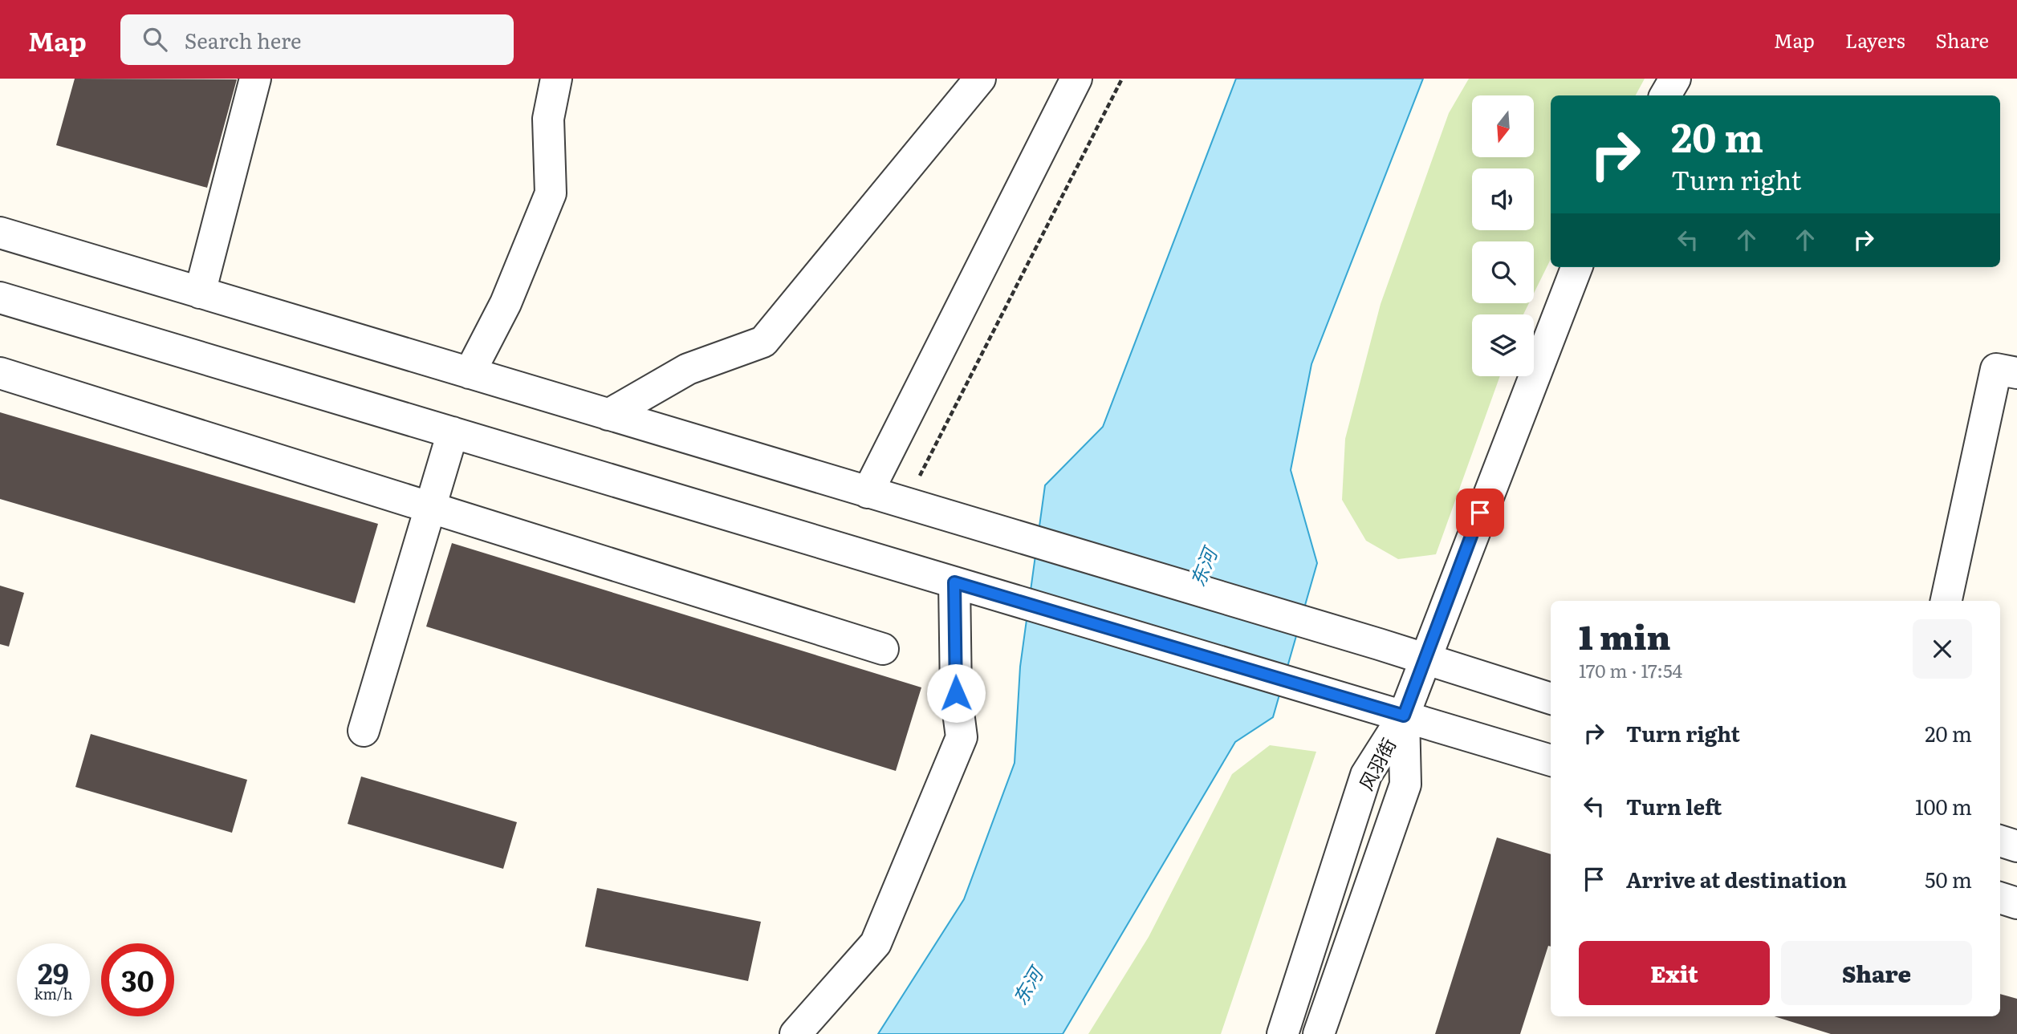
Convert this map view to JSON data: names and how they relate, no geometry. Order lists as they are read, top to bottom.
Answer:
{
  "streets": {
    "street": ["风羽街"]
  },
  "water": ["东河"],
  "north": "bottom",
  "page": {
    "header": "Map",
    "search": "Search here",
    "nav": ["Map", "Layers", "Share"],
    "turn": ["20 m", "Turn right"],
    "heading": ["1 min", "170 m · 17:54"],
    "list": [
      {
        "name": "Turn right",
        "value": "20 m"
      },
      {
        "name": "Turn left",
        "value": "100 m"
      },
      {
        "name": "Arrive at destination",
        "value": "50 m"
      }
    ],
    "buttons": ["Exit", "Share"],
    "speed": "29 km/h",
    "limit": "30"
  }
}
